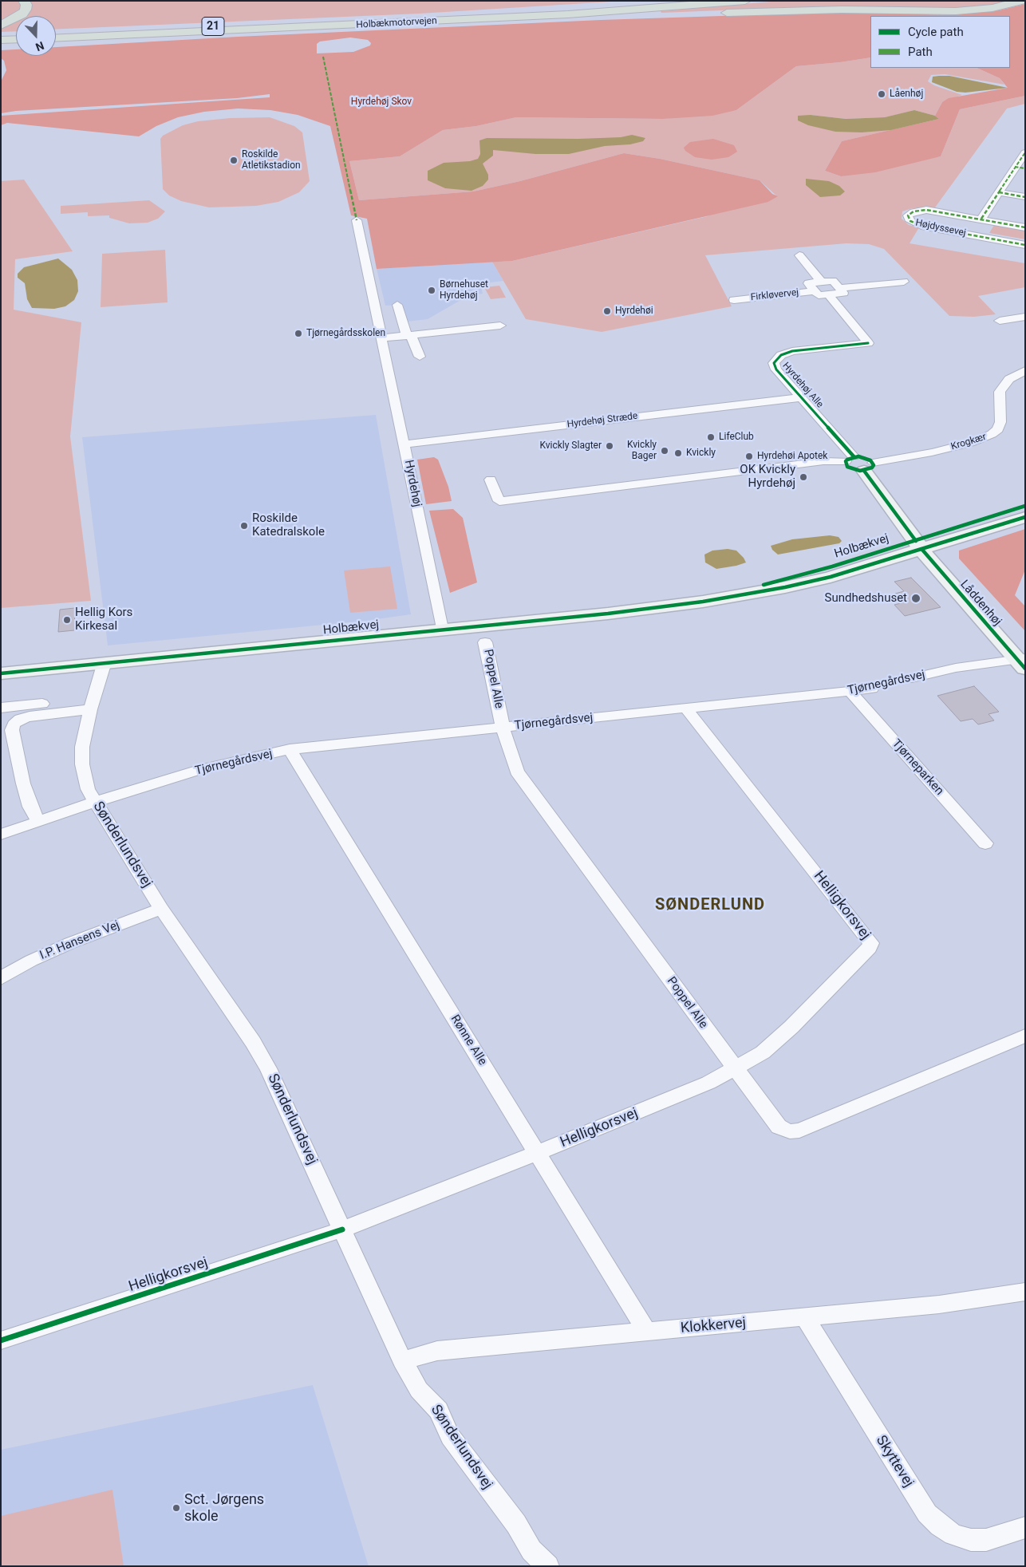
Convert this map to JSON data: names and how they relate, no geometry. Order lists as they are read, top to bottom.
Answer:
{
  "streets": {
    "highway": ["Holbækmotorvejen", "21"],
    "street": [
      "Højdyssevej",
      "Firkløvervej",
      "Hyrdehøj Alle",
      "Hyrdehøj Stræde",
      "Krogkær",
      "Hyrdehøj",
      "Holbækvej",
      "Låddenhøj",
      "Poppel Alle",
      "Tjørnegårdsvej",
      "Tjørneparken",
      "Sønderlundsvej",
      "Helligkorsvej",
      "I.P. Hansens Vej",
      "Rønne Alle",
      "Klokkervej",
      "Skyttevej"
    ]
  },
  "crossings": [
    ["Firkløvervej", "Hyrdehøj Alle"],
    ["Hyrdehøj Alle", "Hyrdehøj Stræde"],
    ["Hyrdehøj Stræde", "Hyrdehøj"],
    ["Hyrdehøj", "Holbækvej"],
    ["Holbækvej", "Låddenhøj"],
    ["Holbækvej", "Sønderlundsvej"],
    ["Låddenhøj", "Tjørnegårdsvej"],
    ["Poppel Alle", "Tjørnegårdsvej"],
    ["Poppel Alle", "Helligkorsvej"],
    ["Tjørnegårdsvej", "Tjørneparken"],
    ["Tjørnegårdsvej", "Sønderlundsvej"],
    ["Tjørnegårdsvej", "Helligkorsvej"],
    ["Tjørnegårdsvej", "Rønne Alle"],
    ["Sønderlundsvej", "Helligkorsvej"],
    ["Sønderlundsvej", "I.P. Hansens Vej"],
    ["Sønderlundsvej", "Klokkervej"],
    ["Helligkorsvej", "Rønne Alle"],
    ["Rønne Alle", "Klokkervej"],
    ["Klokkervej", "Skyttevej"]
  ],
  "districts": ["SØNDERLUND"],
  "parks": ["Hyrdehøj Skov"],
  "places": [
    "Låenhøj",
    "Roskilde Atletikstadion",
    "Børnehuset Hyrdehøj",
    "Hyrdehøi",
    "Tjørnegårdsskolen",
    "LifeClub",
    "Kvickly Slagter",
    "Kvickly Bager",
    "Kvickly",
    "Hyrdehøi Apotek",
    "OK Kvickly Hyrdehøj",
    "Roskilde Katedralskole",
    "Sundhedshuset",
    "Hellig Kors Kirkesal",
    "Sct. Jørgens skole"
  ],
  "legend": ["Cycle path", "Path"],
  "north": "bottom"
}
